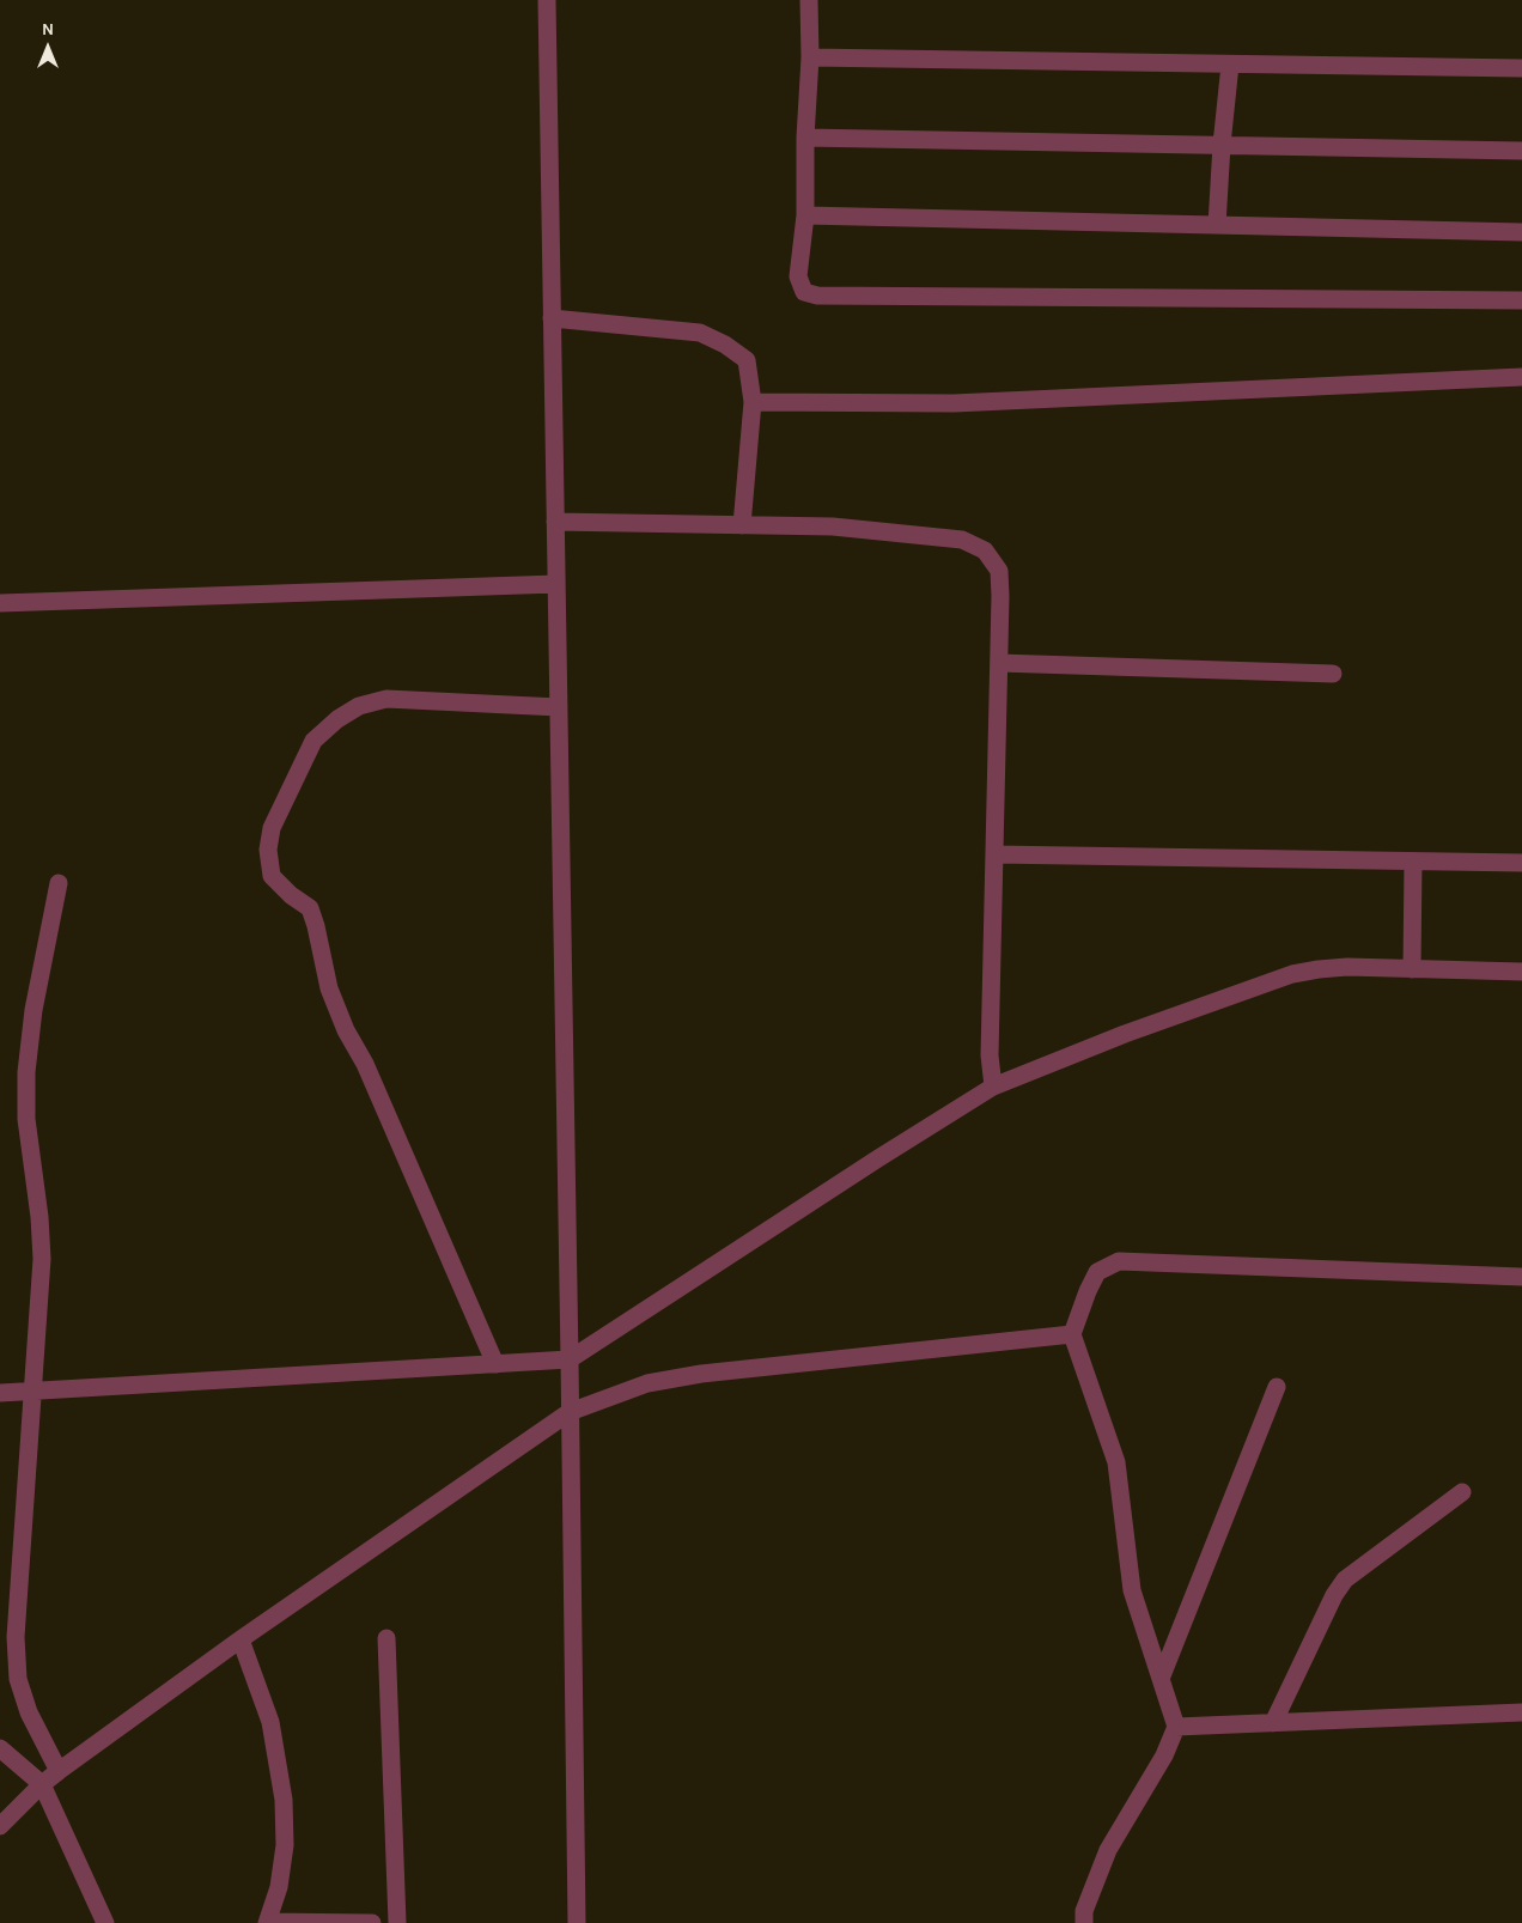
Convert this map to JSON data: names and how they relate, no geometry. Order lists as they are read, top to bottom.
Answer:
{
  "north": "top"
}
